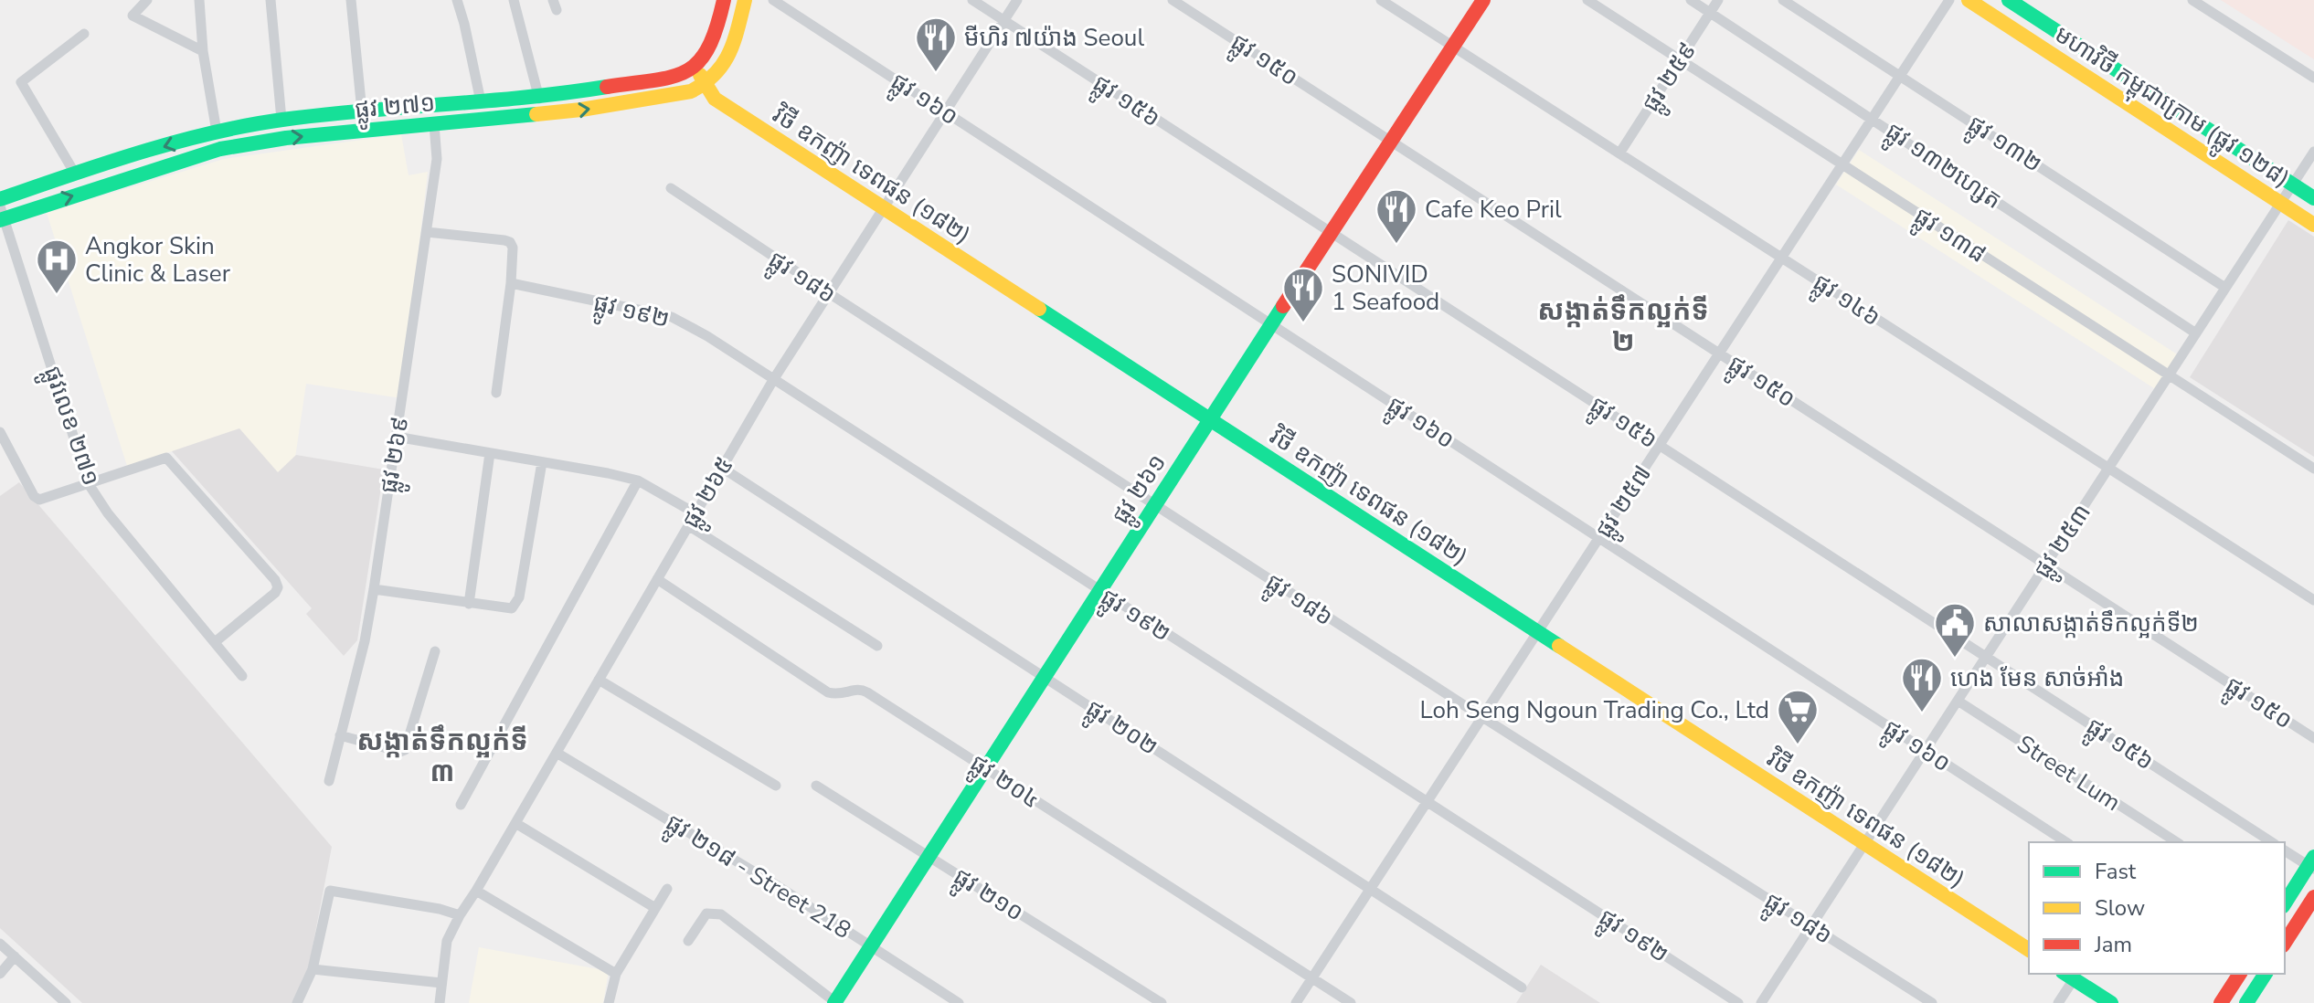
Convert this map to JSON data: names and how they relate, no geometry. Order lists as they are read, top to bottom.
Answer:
{
  "streets": {
    "street": [
      "ផ្លូវ ១៥០",
      "ផ្លូវ ២៥៩",
      "ផ្លូវ ១៦០",
      "ផ្លូវ ១៥៦",
      "ផ្លូវ ២៧១",
      "មហាវិថី កម្ពុជាក្រោម (ផ្លូវ ១២៨)",
      "ផ្លូវ ១៣២",
      "ផ្លូវ ១៣២ហ្សេត",
      "វិថី ឧកញ៉ា ទេពផន (១៨២)",
      "ផ្លូវ ១៣៨",
      "ផ្លូវ ១៨៦",
      "ផ្លូវ ១៤៦",
      "ផ្លូវ ១៩២",
      "ផ្លូវលេខ ២៧១",
      "ផ្លូវ ២៦៩",
      "ផ្លូវ ២៦១",
      "ផ្លូវ ២៦៥",
      "ផ្លូវ ២៥៧",
      "ផ្លូវ ២៥៣",
      "ផ្លូវ ២០២",
      "Street Lum",
      "ផ្លូវ ២០៤",
      "ផ្លូវ ២១៨ - Street 218",
      "ផ្លូវ ២១០"
    ]
  },
  "crossings": [
    ["ផ្លូវ ១៥០", "ផ្លូវ ២៦១"],
    ["ផ្លូវ ១៥០", "ផ្លូវ ២៥៧"],
    ["ផ្លូវ ១៥០", "ផ្លូវ ២៥៣"],
    ["ផ្លូវ ២៥៩", "ផ្លូវ ១៣២ហ្សេត"],
    ["ផ្លូវ ២៥៩", "ផ្លូវ ១៣៨"],
    ["ផ្លូវ ២៥៩", "ផ្លូវ ១៤៦"],
    ["ផ្លូវ ១៦០", "ផ្លូវ ២៦១"],
    ["ផ្លូវ ១៦០", "ផ្លូវ ២៦៥"],
    ["ផ្លូវ ១៦០", "ផ្លូវ ២៥៧"],
    ["ផ្លូវ ១៦០", "ផ្លូវ ២៥៣"],
    ["ផ្លូវ ១៥៦", "ផ្លូវ ២៦១"],
    ["ផ្លូវ ១៥៦", "ផ្លូវ ២៦៥"],
    ["ផ្លូវ ១៥៦", "ផ្លូវ ២៥៧"],
    ["ផ្លូវ ១៥៦", "ផ្លូវ ២៥៣"],
    ["ផ្លូវ ២៧១", "វិថី ឧកញ៉ា ទេពផន (១៨២)"],
    ["ផ្លូវ ២៧១", "ផ្លូវលេខ ២៧១"],
    ["ផ្លូវ ២៧១", "ផ្លូវ ២៦៩"],
    ["មហាវិថី កម្ពុជាក្រោម (ផ្លូវ ១២៨)", "ផ្លូវ ២៥៣"],
    ["ផ្លូវ ១៣២", "ផ្លូវ ២៥៧"],
    ["ផ្លូវ ១៣២", "ផ្លូវ ២៥៣"],
    ["ផ្លូវ ១៣២ហ្សេត", "ផ្លូវ ២៥៧"],
    ["ផ្លូវ ១៣២ហ្សេត", "ផ្លូវ ២៥៣"],
    ["វិថី ឧកញ៉ា ទេពផន (១៨២)", "ផ្លូវ ២៦១"],
    ["វិថី ឧកញ៉ា ទេពផន (១៨២)", "ផ្លូវ ២៦៥"],
    ["វិថី ឧកញ៉ា ទេពផន (១៨២)", "ផ្លូវ ២៥៧"],
    ["វិថី ឧកញ៉ា ទេពផន (១៨២)", "ផ្លូវ ២៥៣"],
    ["ផ្លូវ ១៣៨", "ផ្លូវ ២៥៧"],
    ["ផ្លូវ ១៣៨", "ផ្លូវ ២៥៣"],
    ["ផ្លូវ ១៨៦", "ផ្លូវ ២៦១"],
    ["ផ្លូវ ១៨៦", "ផ្លូវ ២៦៥"],
    ["ផ្លូវ ១៨៦", "ផ្លូវ ២៥៧"],
    ["ផ្លូវ ១៨៦", "ផ្លូវ ២៥៣"],
    ["ផ្លូវ ១៤៦", "ផ្លូវ ២៦១"],
    ["ផ្លូវ ១៤៦", "ផ្លូវ ២៥៧"],
    ["ផ្លូវ ១៤៦", "ផ្លូវ ២៥៣"],
    ["ផ្លូវ ១៩២", "ផ្លូវ ២៦១"],
    ["ផ្លូវ ១៩២", "ផ្លូវ ២៦៥"],
    ["ផ្លូវ ១៩២", "ផ្លូវ ២៥៧"],
    ["ផ្លូវ ២៦១", "ផ្លូវ ២០២"],
    ["ផ្លូវ ២៦១", "ផ្លូវ ២០៤"],
    ["ផ្លូវ ២៦១", "ផ្លូវ ២១៨ - Street 218"],
    ["ផ្លូវ ២៦១", "ផ្លូវ ២១០"],
    ["ផ្លូវ ២៦៥", "ផ្លូវ ២០២"],
    ["ផ្លូវ ២៦៥", "ផ្លូវ ២០៤"],
    ["ផ្លូវ ២៦៥", "ផ្លូវ ២១៨ - Street 218"],
    ["ផ្លូវ ២៥៧", "ផ្លូវ ២០២"],
    ["ផ្លូវ ២៥៧", "ផ្លូវ ២០៤"],
    ["ផ្លូវ ២៥៣", "Street Lum"]
  ],
  "districts": ["សង្កាត់ទឹកល្អក់ទី ២", "សង្កាត់ទឹកល្អក់ទី ៣"],
  "places": {
    "restaurant": [
      "មីហិរ ៧យ៉ាង Seoul",
      "Cafe Keo Pril",
      "SONIVID 1 Seafood",
      "ហេង មែន សាច់អាំង"
    ],
    "hospital": ["Angkor Skin Clinic & Laser"],
    "public building": ["សាលាសង្កាត់ទឹកល្អក់ទី២"],
    "supermarket": ["Loh Seng Ngoun Trading Co., Ltd"]
  },
  "legend": ["Fast", "Slow", "Jam"]
}
